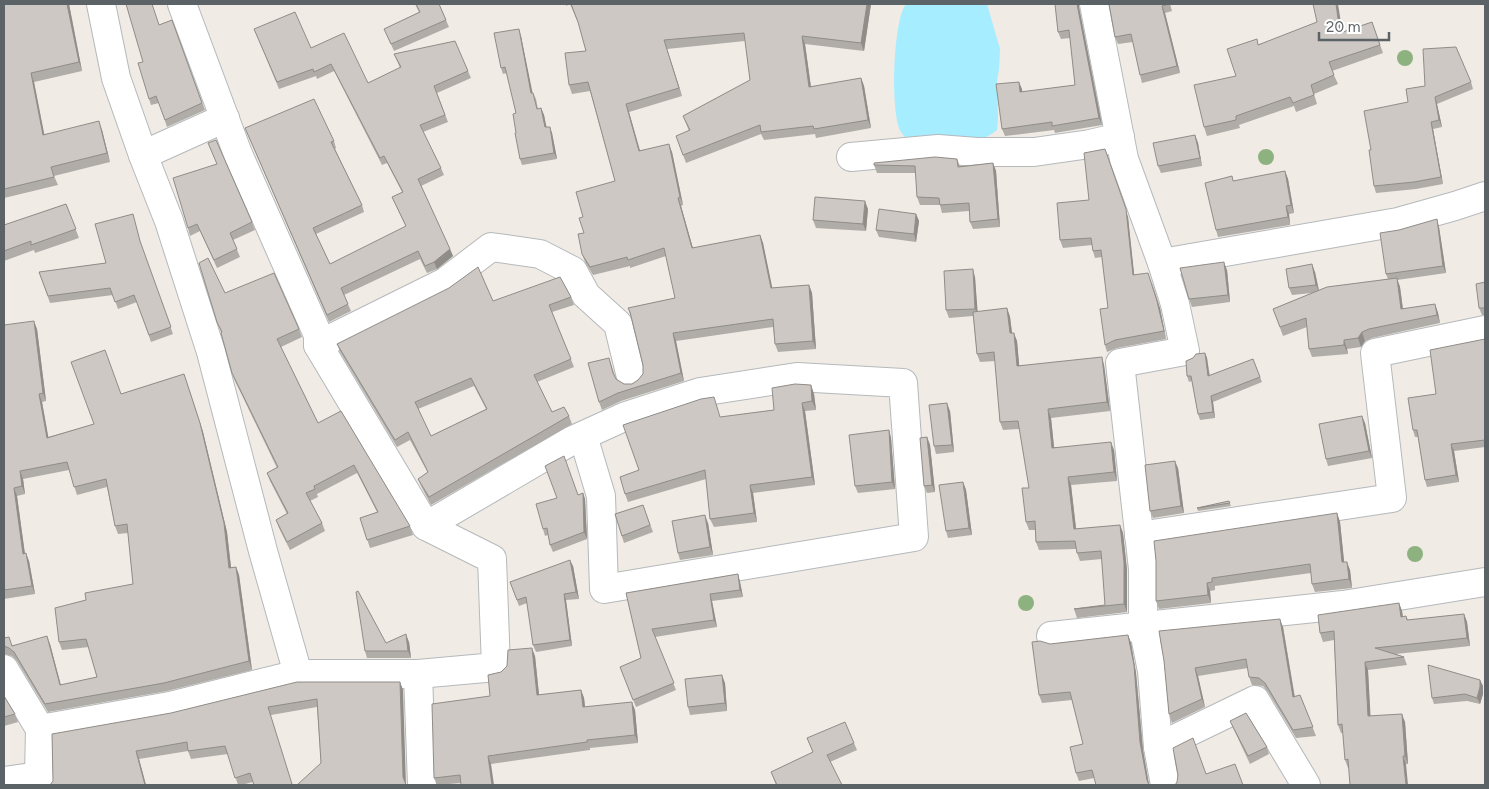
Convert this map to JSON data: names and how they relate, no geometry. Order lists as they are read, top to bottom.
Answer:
{
  "scale_bar": "20 m"
}
